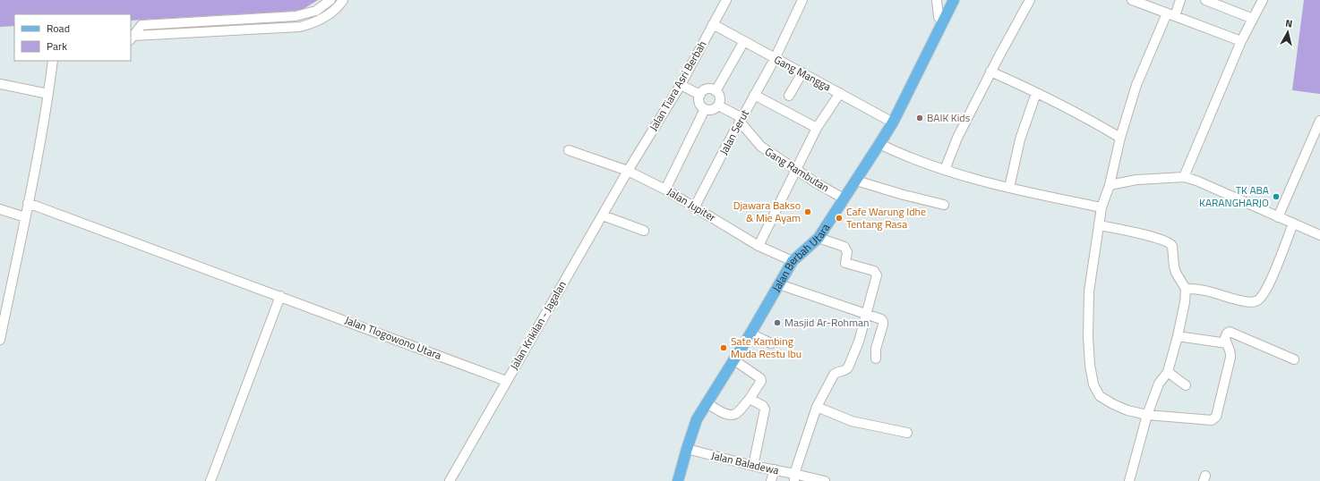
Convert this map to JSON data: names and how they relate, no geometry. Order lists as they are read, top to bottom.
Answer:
{
  "streets": {
    "main road": ["Jalan Berbah Utara"],
    "street": [
      "Gang Mangga",
      "Jalan Tiara Asri Berbah",
      "Jalan Serut",
      "Gang Rambutan",
      "Jalan Jupiter",
      "Jalan Krikilan - Jagalan",
      "Jalan Tlogowono Utara",
      "Jalan Baladewa"
    ]
  },
  "crossings": [
    ["Gang Mangga", "Jalan Tiara Asri Berbah"],
    ["Gang Mangga", "Jalan Serut"],
    ["Gang Mangga", "Jalan Berbah Utara"],
    ["Jalan Tiara Asri Berbah", "Jalan Jupiter"],
    ["Jalan Tiara Asri Berbah", "Jalan Krikilan - Jagalan"],
    ["Jalan Serut", "Gang Rambutan"],
    ["Jalan Serut", "Jalan Jupiter"],
    ["Gang Rambutan", "Jalan Berbah Utara"],
    ["Jalan Jupiter", "Jalan Berbah Utara"],
    ["Jalan Jupiter", "Jalan Krikilan - Jagalan"],
    ["Jalan Berbah Utara", "Jalan Baladewa"],
    ["Jalan Krikilan - Jagalan", "Jalan Tlogowono Utara"]
  ],
  "places": [
    "BAIK Kids",
    "TK ABA KARANGHARJO",
    "Djawara Bakso & Mie Ayam",
    "Cafe Warung Idhe Tentang Rasa",
    "Masjid Ar-Rohman",
    "Sate Kambing Muda Restu Ibu"
  ],
  "legend": ["Road", "Park"],
  "north": "top"
}
